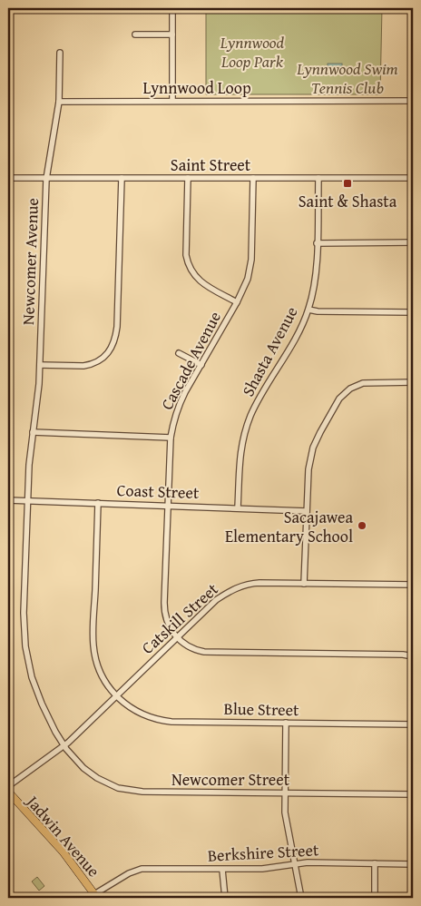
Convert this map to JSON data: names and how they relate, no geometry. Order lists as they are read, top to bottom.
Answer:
{
  "streets": {
    "main road": ["Jadwin Avenue"],
    "street": [
      "Lynnwood Loop",
      "Saint Street",
      "Newcomer Avenue",
      "Shasta Avenue",
      "Cascade Avenue",
      "Coast Street",
      "Catskill Street",
      "Blue Street",
      "Newcomer Street",
      "Berkshire Street"
    ]
  },
  "crossings": [
    ["Saint Street", "Newcomer Avenue"],
    ["Saint Street", "Shasta Avenue"],
    ["Saint Street", "Cascade Avenue"],
    ["Newcomer Avenue", "Coast Street"],
    ["Newcomer Avenue", "Catskill Street"],
    ["Newcomer Avenue", "Newcomer Street"],
    ["Shasta Avenue", "Coast Street"],
    ["Cascade Avenue", "Coast Street"],
    ["Cascade Avenue", "Catskill Street"],
    ["Coast Street", "Blue Street"],
    ["Catskill Street", "Blue Street"],
    ["Catskill Street", "Newcomer Street"],
    ["Jadwin Avenue", "Berkshire Street"]
  ],
  "parks": ["Lynnwood Loop Park", "Lynnwood Swim Tennis Club"],
  "places": {
    "transit": ["Saint & Shasta"],
    "other": ["Sacajawea Elementary School"]
  }
}
